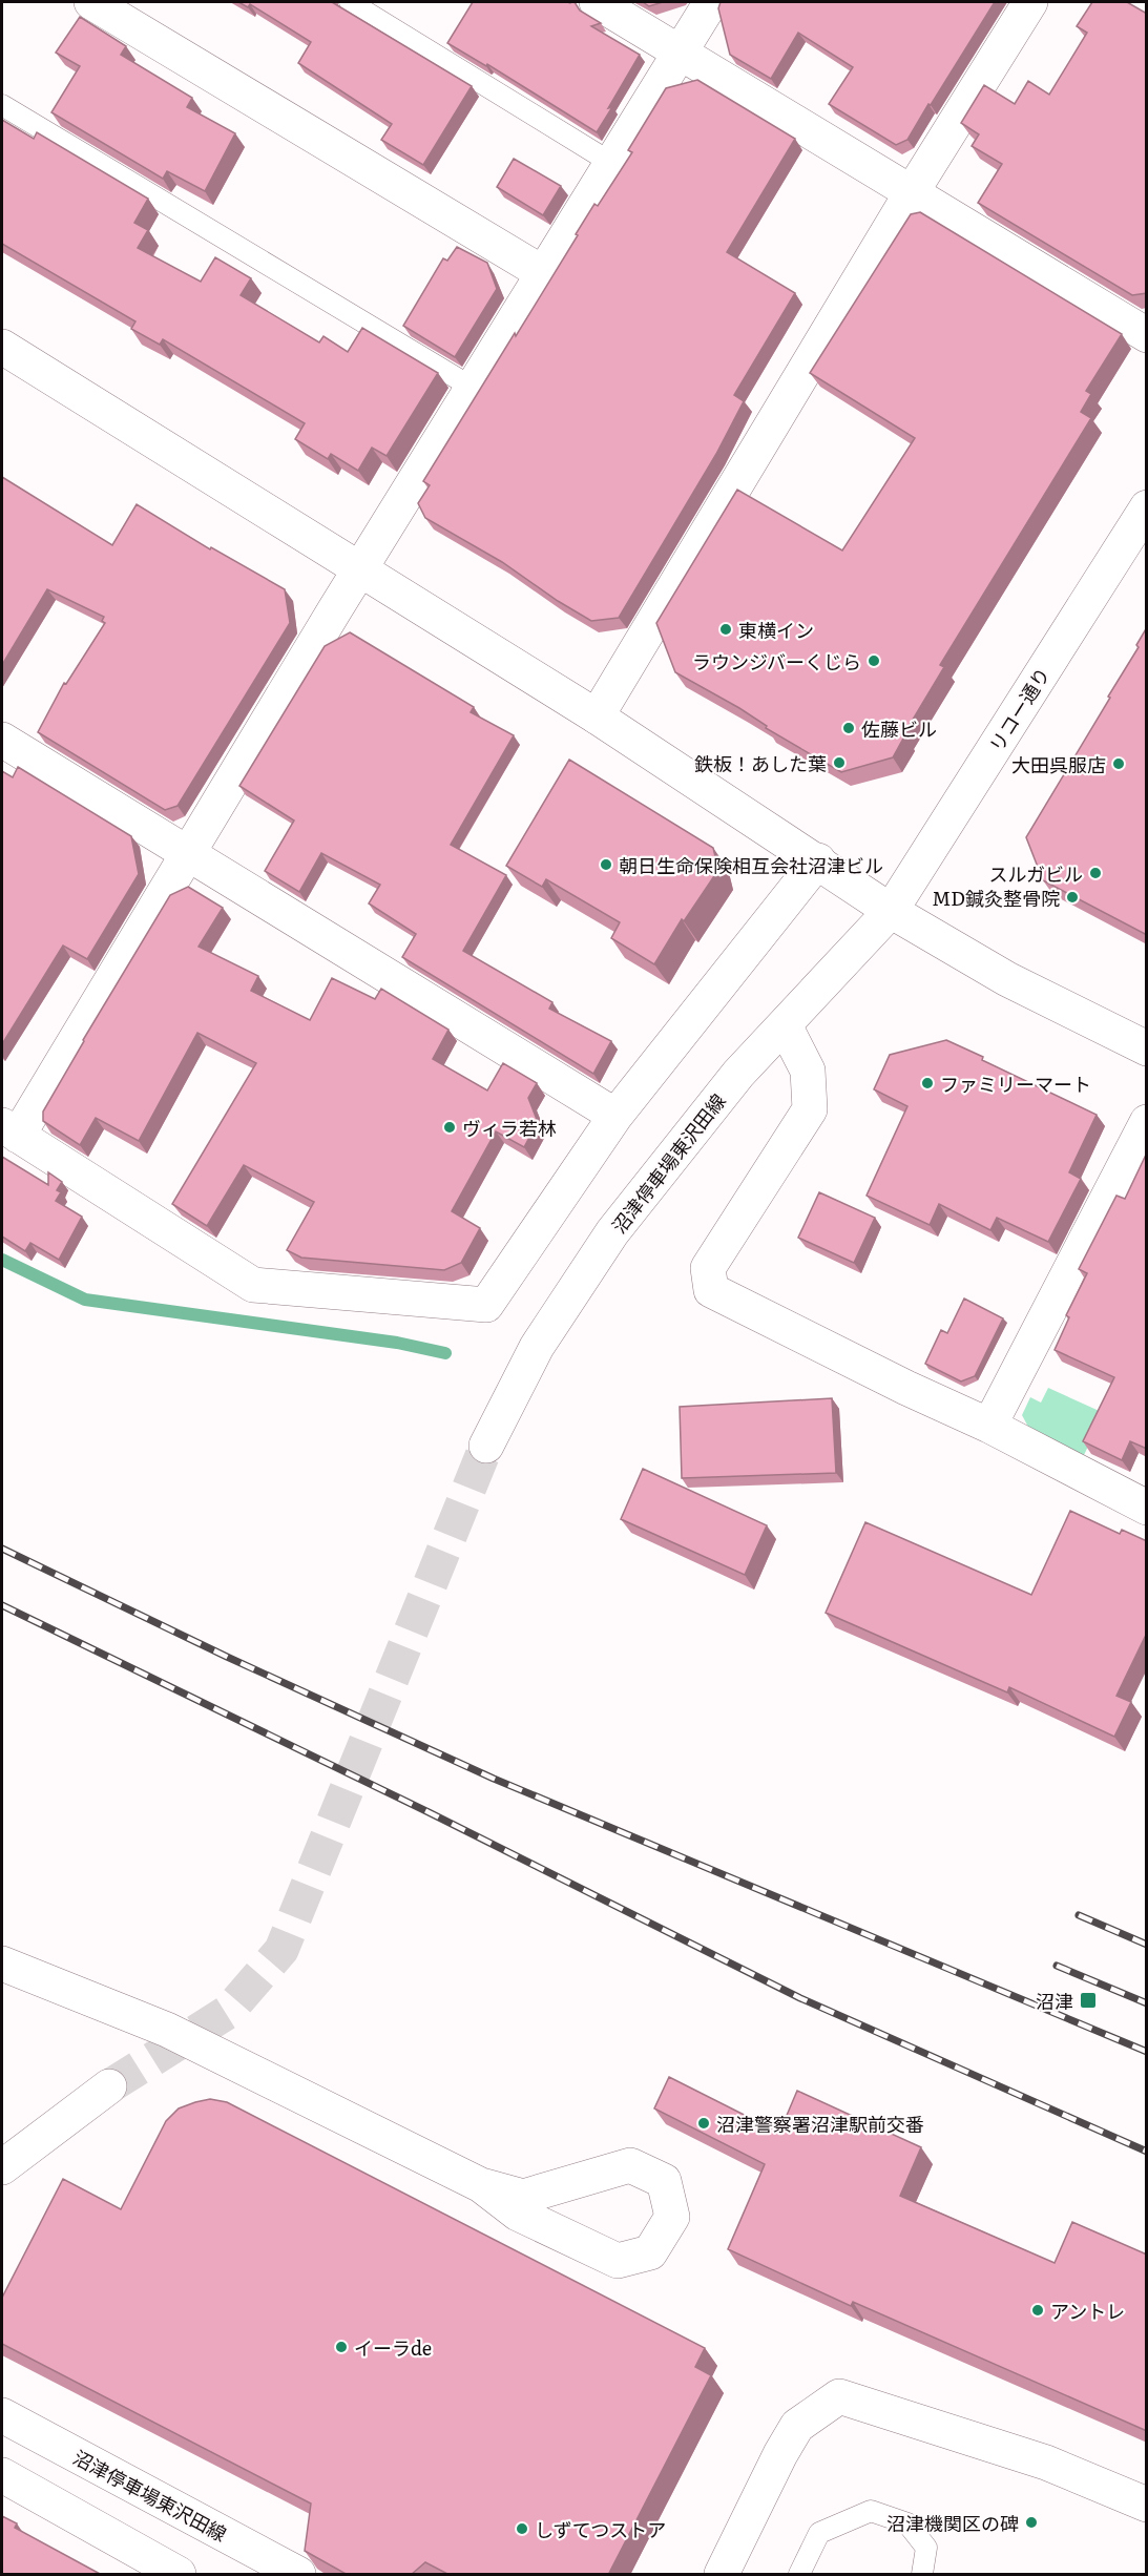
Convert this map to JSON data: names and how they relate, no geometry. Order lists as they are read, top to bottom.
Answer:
{
  "streets": {
    "street": ["リコー通り", "沼津停車場東沢田線"]
  },
  "crossings": [
    ["リコー通り", "沼津停車場東沢田線"]
  ],
  "places": {
    "other": [
      "東横イン",
      "ラウンジバーくじら",
      "佐藤ビル",
      "鉄板！あした葉",
      "大田呉服店",
      "朝日生命保険相互会社沼津ビル",
      "スルガビル",
      "MD鍼灸整骨院",
      "ファミリーマート",
      "ヴィラ若林",
      "沼津警察署沼津駅前交番",
      "アントレ",
      "イーラde",
      "沼津機関区の碑",
      "しずてつストア"
    ],
    "transit": ["沼津"]
  }
}
